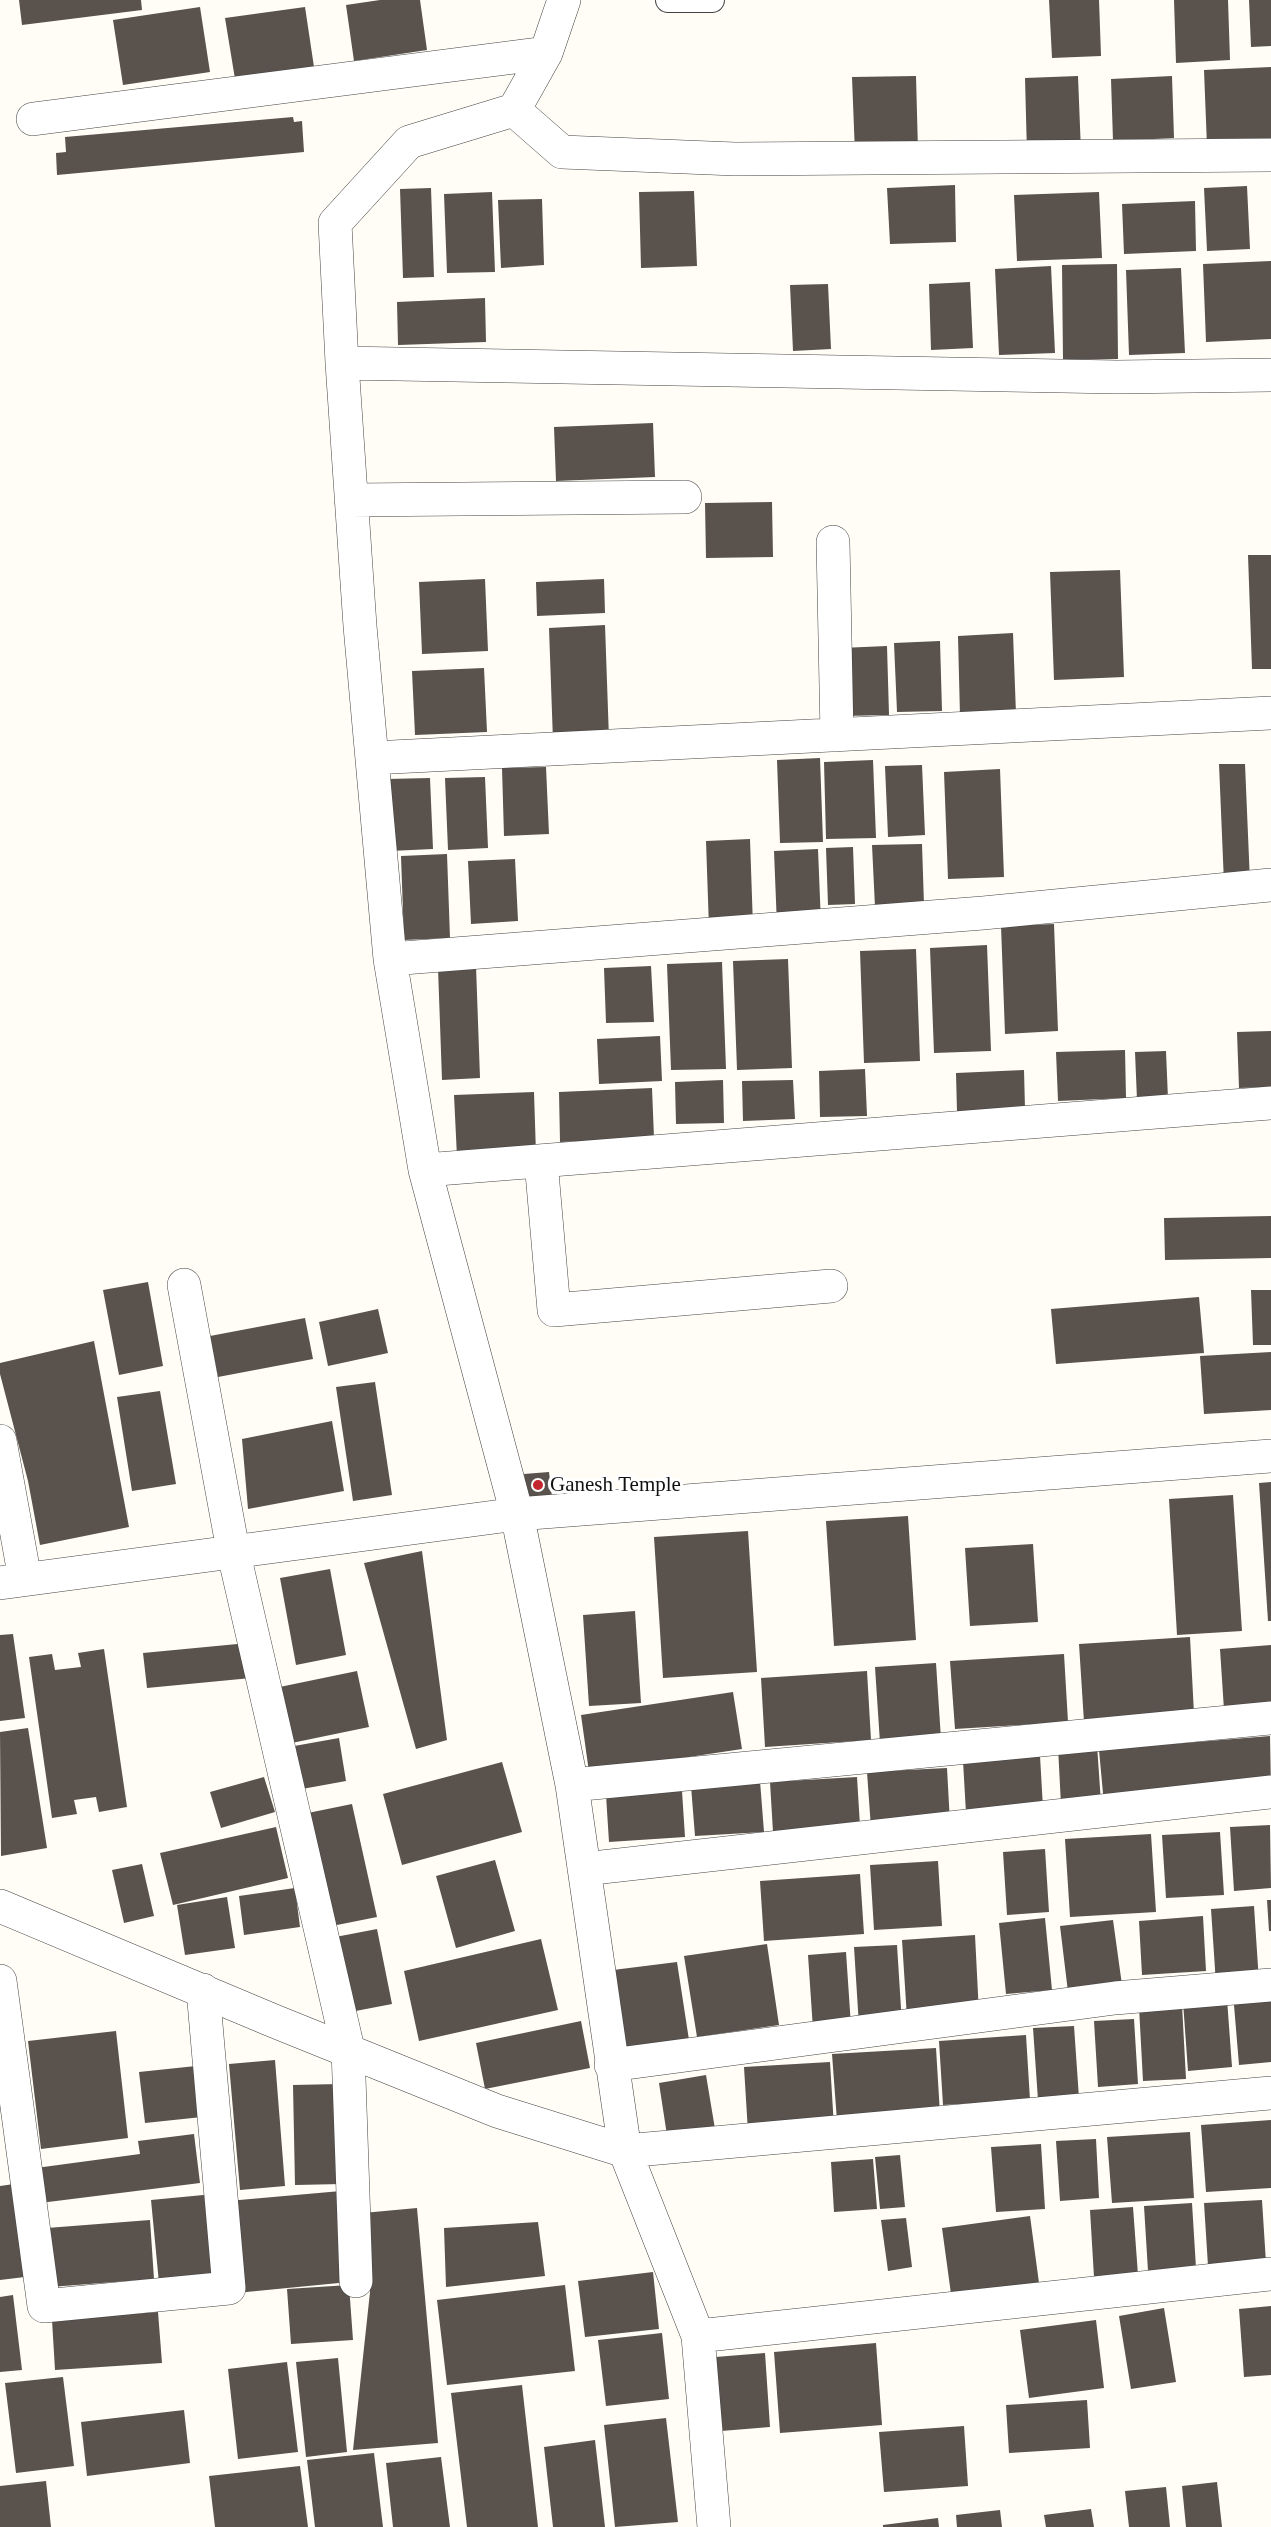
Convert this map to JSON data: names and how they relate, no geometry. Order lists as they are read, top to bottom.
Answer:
{
  "places": ["Ganesh Temple"]
}
